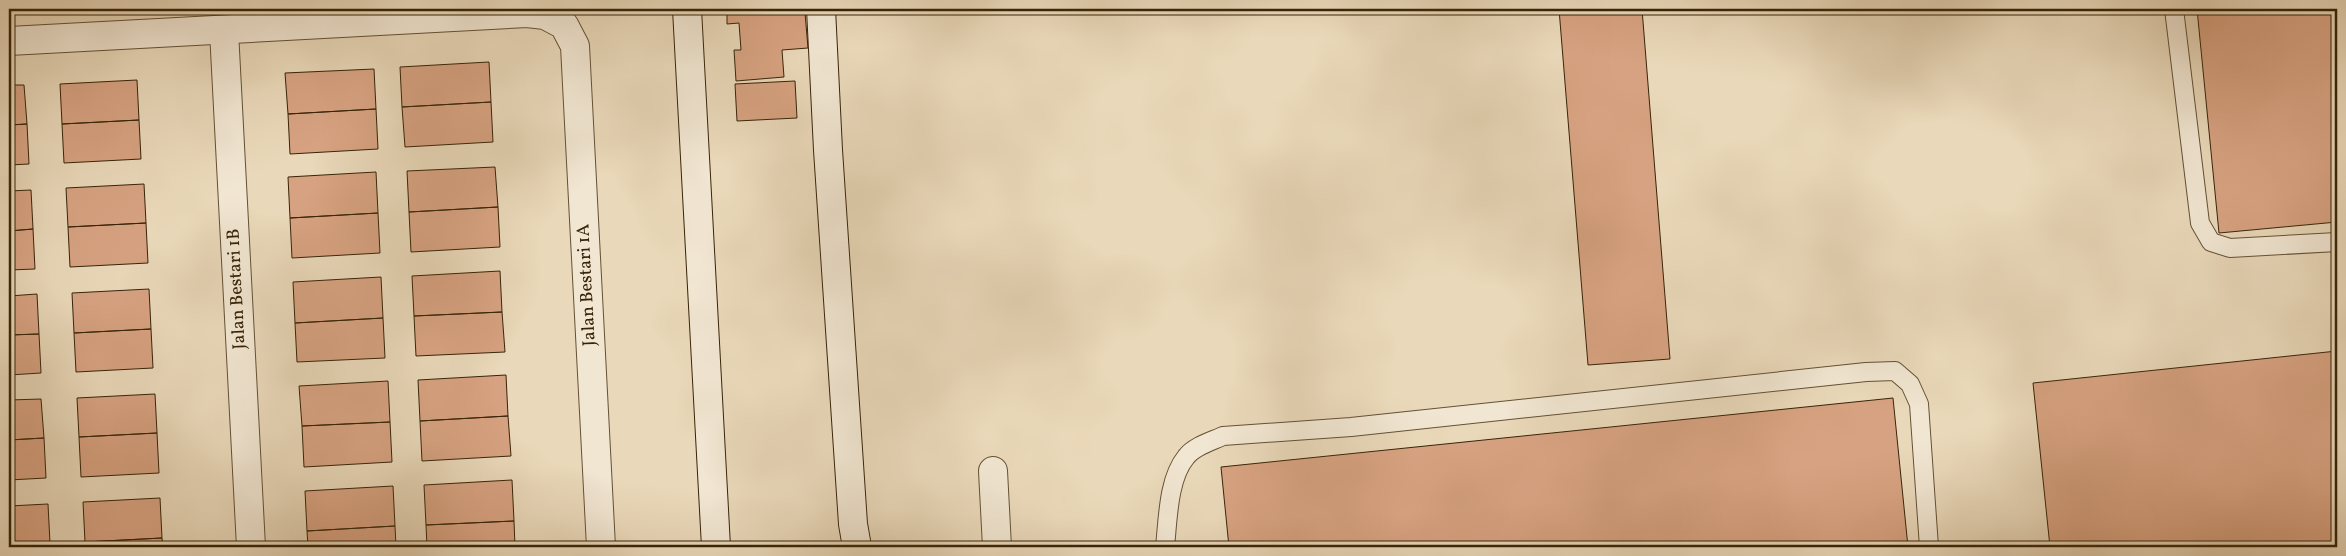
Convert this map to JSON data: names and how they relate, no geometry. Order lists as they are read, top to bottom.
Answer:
{
  "streets": {
    "street": ["Jalan Bestari 1A", "Jalan Bestari 1B"]
  },
  "crossings": [
    ["Jalan Bestari 1A", "Jalan Bestari 1B"]
  ]
}
